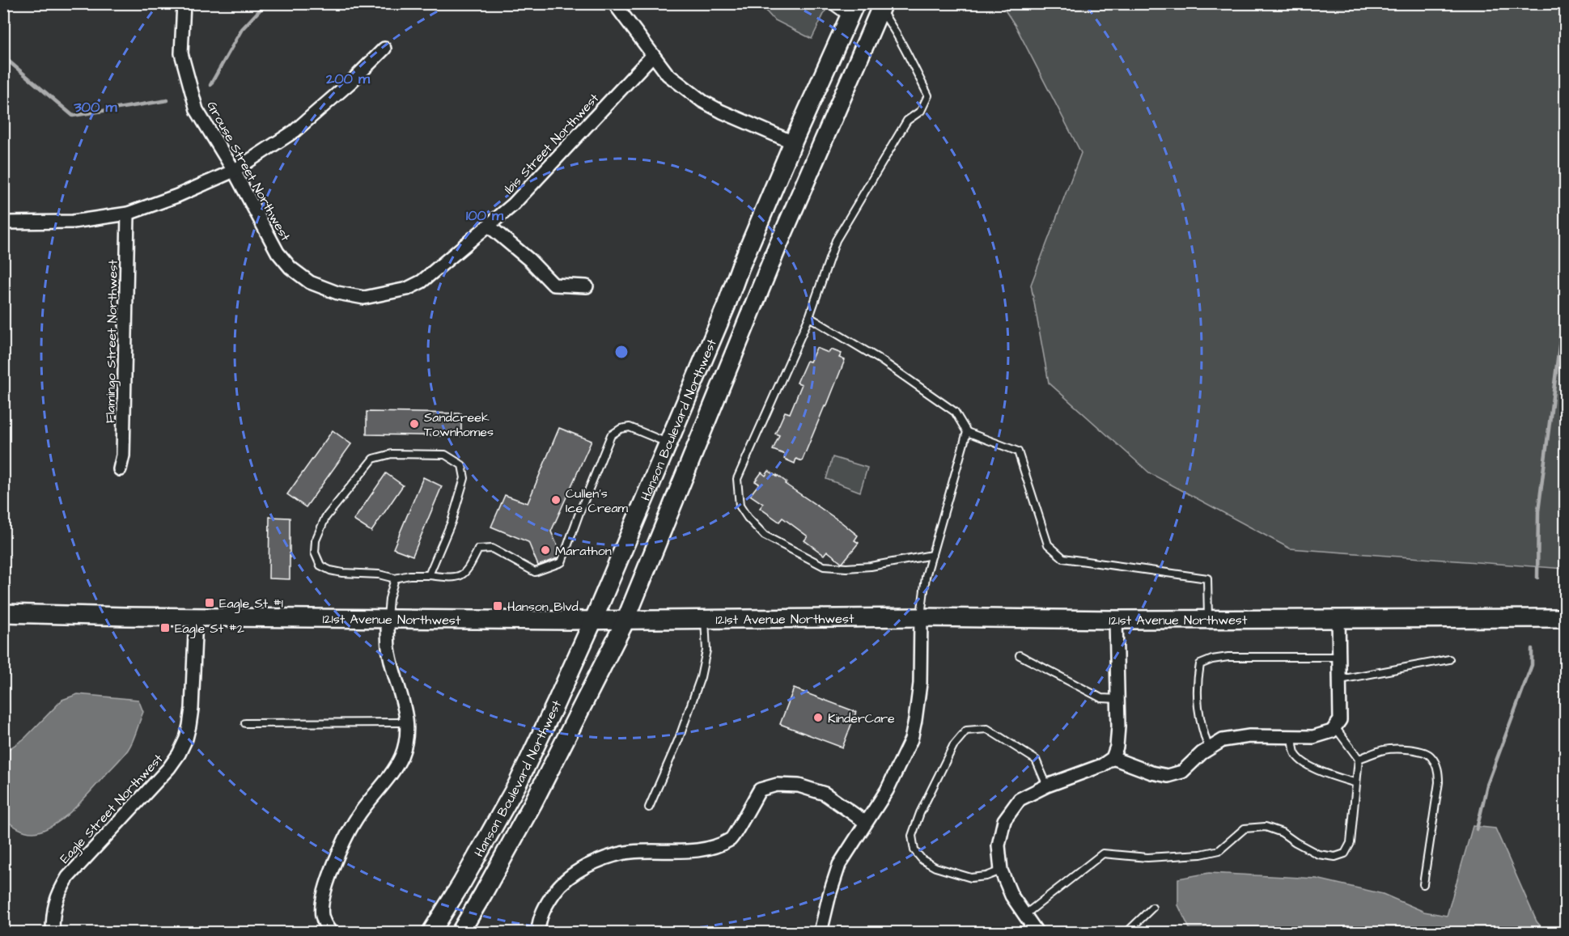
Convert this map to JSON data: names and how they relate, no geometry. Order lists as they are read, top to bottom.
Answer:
{
  "streets": {
    "main road": ["Hanson Boulevard Northwest", "121st Avenue Northwest"],
    "street": [
      "Ibis Street Northwest",
      "Grouse Street Northwest",
      "Flamingo Street Northwest",
      "Eagle Street Northwest"
    ]
  },
  "crossings": [
    ["Ibis Street Northwest", "Grouse Street Northwest"],
    ["Hanson Boulevard Northwest", "121st Avenue Northwest"],
    ["121st Avenue Northwest", "Eagle Street Northwest"]
  ],
  "places": {
    "other": [
      "Sandcreek Townhomes",
      "Cullen's Ice Cream",
      "Marathon",
      "KinderCare"
    ],
    "transit": ["Eagle St #1", "Hanson Blvd", "Eagle St #2"]
  },
  "rings": ["200 m", "300 m", "100 m"]
}
